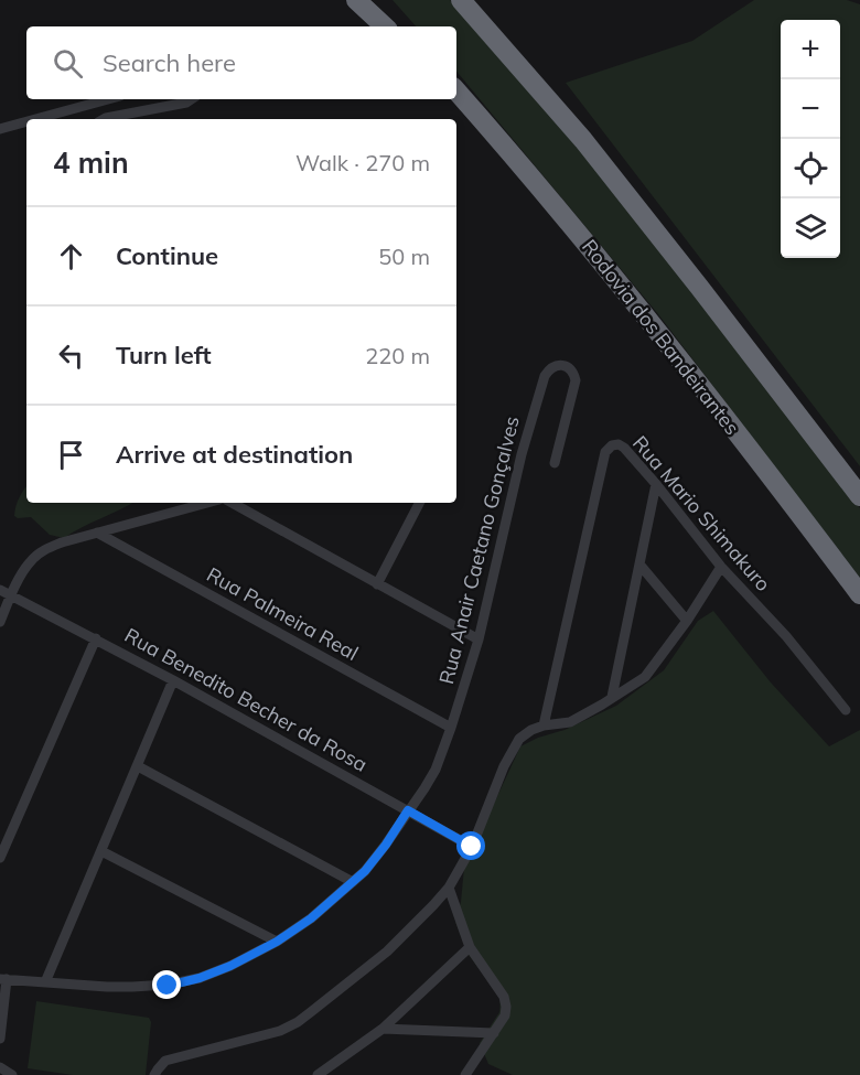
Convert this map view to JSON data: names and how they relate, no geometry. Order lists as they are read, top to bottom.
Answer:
{
  "streets": {
    "highway": ["Rodovia dos Bandeirantes"],
    "street": [
      "Rua Mario Shimakuro",
      "Rua Anair Caetano Gonçalves",
      "Rua Palmeira Real",
      "Rua Benedito Becher da Rosa"
    ]
  },
  "crossings": [
    ["Rua Anair Caetano Gonçalves", "Rua Palmeira Real"],
    ["Rua Anair Caetano Gonçalves", "Rua Benedito Becher da Rosa"]
  ],
  "page": {
    "map_buttons": ["+", "−"],
    "search": "Search here",
    "heading": ["4 min", "Walk · 270 m"],
    "list": [
      ["Continue", "50 m"],
      ["Turn left", "220 m"],
      "Arrive at destination"
    ]
  }
}
